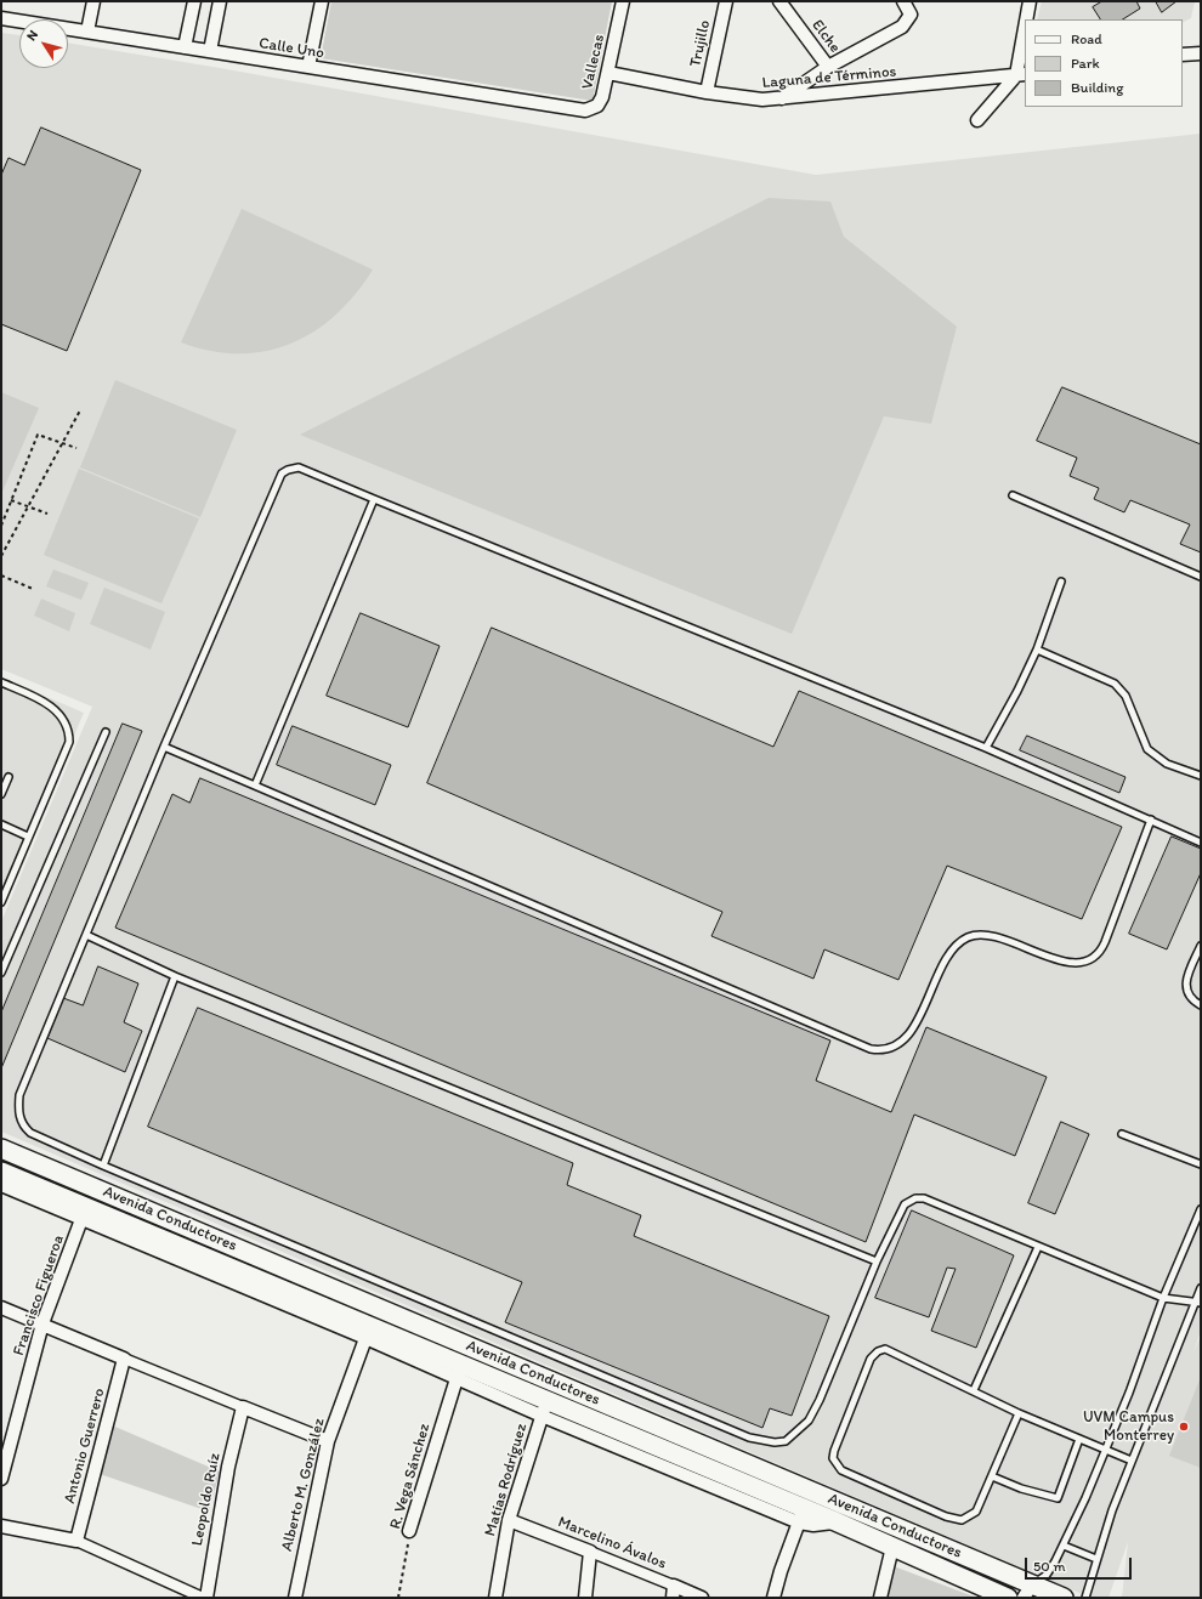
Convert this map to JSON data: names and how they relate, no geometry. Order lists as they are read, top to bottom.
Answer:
{
  "streets": {
    "main road": ["Avenida Conductores"],
    "street": [
      "Elche",
      "Trujillo",
      "Calle Uno",
      "Vallecas",
      "Laguna de Términos",
      "Francisco Figueroa",
      "Antonio Guerrero",
      "R. Vega Sánchez",
      "Matías Rodríguez",
      "Alberto M. González",
      "Leopoldo Ruíz",
      "Marcelino Ávalos"
    ]
  },
  "crossings": [
    ["Trujillo", "Laguna de Términos"],
    ["Calle Uno", "Vallecas"],
    ["Vallecas", "Laguna de Términos"],
    ["Avenida Conductores", "Francisco Figueroa"],
    ["Avenida Conductores", "R. Vega Sánchez"],
    ["Avenida Conductores", "Matías Rodríguez"],
    ["Avenida Conductores", "Alberto M. González"],
    ["Matías Rodríguez", "Marcelino Ávalos"]
  ],
  "places": ["UVM Campus Monterrey"],
  "legend": ["Road", "Park", "Building"],
  "scale_bar": "50 m",
  "north": "top left"
}
